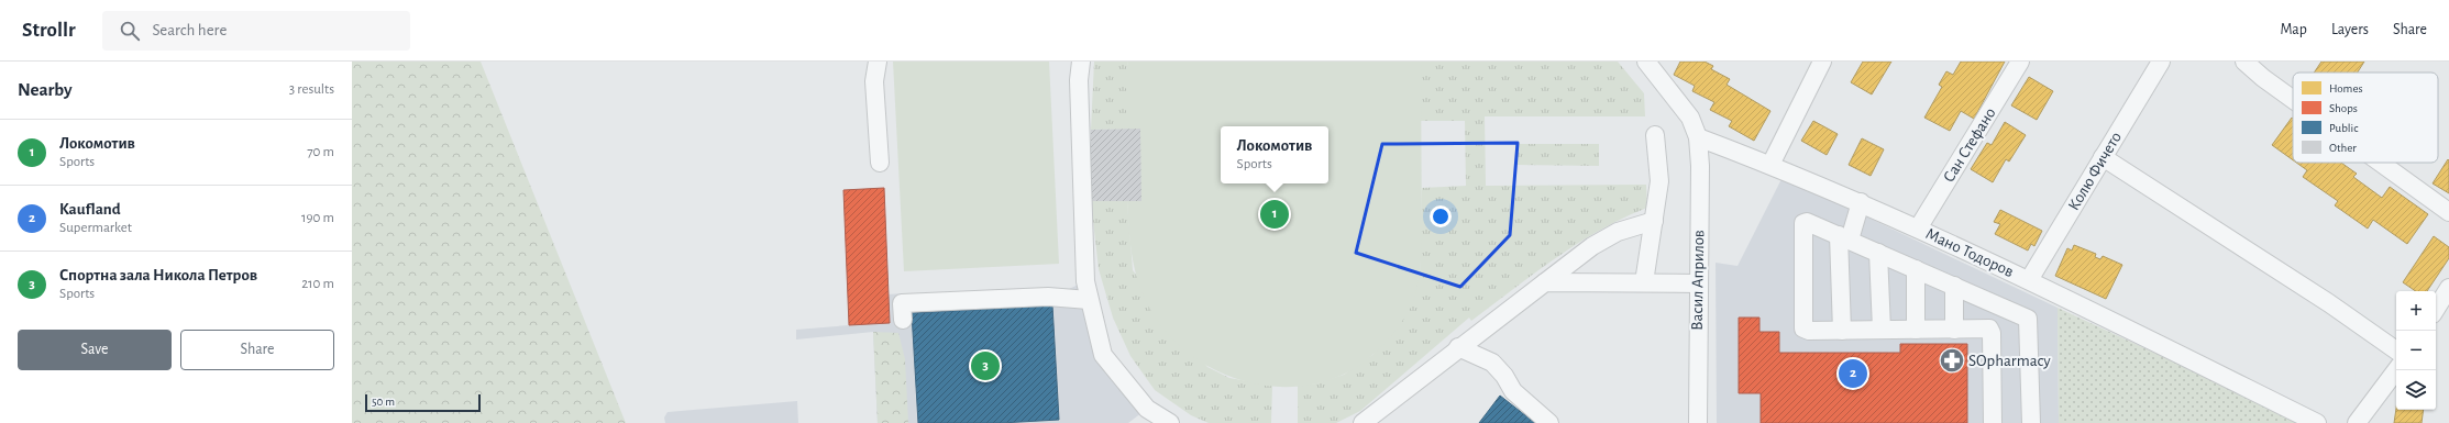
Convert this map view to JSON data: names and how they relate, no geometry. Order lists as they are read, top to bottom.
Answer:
{
  "streets": {
    "street": [
      "Сан Стефано",
      "Колю Фичето",
      "Мано Тодоров",
      "Васил Априлов"
    ]
  },
  "crossings": [
    ["Сан Стефано", "Мано Тодоров"],
    ["Колю Фичето", "Мано Тодоров"],
    ["Мано Тодоров", "Васил Априлов"]
  ],
  "places": {
    "pharmacy": ["SOpharmacy"]
  },
  "legend": [
    "Homes",
    "Shops",
    "Public",
    "Other"
  ],
  "scale_bar": "50 m",
  "page": {
    "header": "Strollr",
    "search": "Search here",
    "nav": ["Map", "Layers", "Share"],
    "heading": ["Nearby", "3 results"],
    "list": [
      {
        "mark": "1",
        "name": "Локомотив",
        "note": "Sports",
        "value": "70 m"
      },
      {
        "mark": "2",
        "name": "Kaufland",
        "note": "Supermarket",
        "value": "190 m"
      },
      {
        "mark": "3",
        "name": "Спортна зала Никола Петров",
        "note": "Sports",
        "value": "210 m"
      }
    ],
    "popup": ["Локомотив", "Sports"],
    "pins": ["1", "3", "2"],
    "map_buttons": ["+", "−"],
    "buttons": ["Save", "Share"],
    "scale": "50 m"
  }
}
